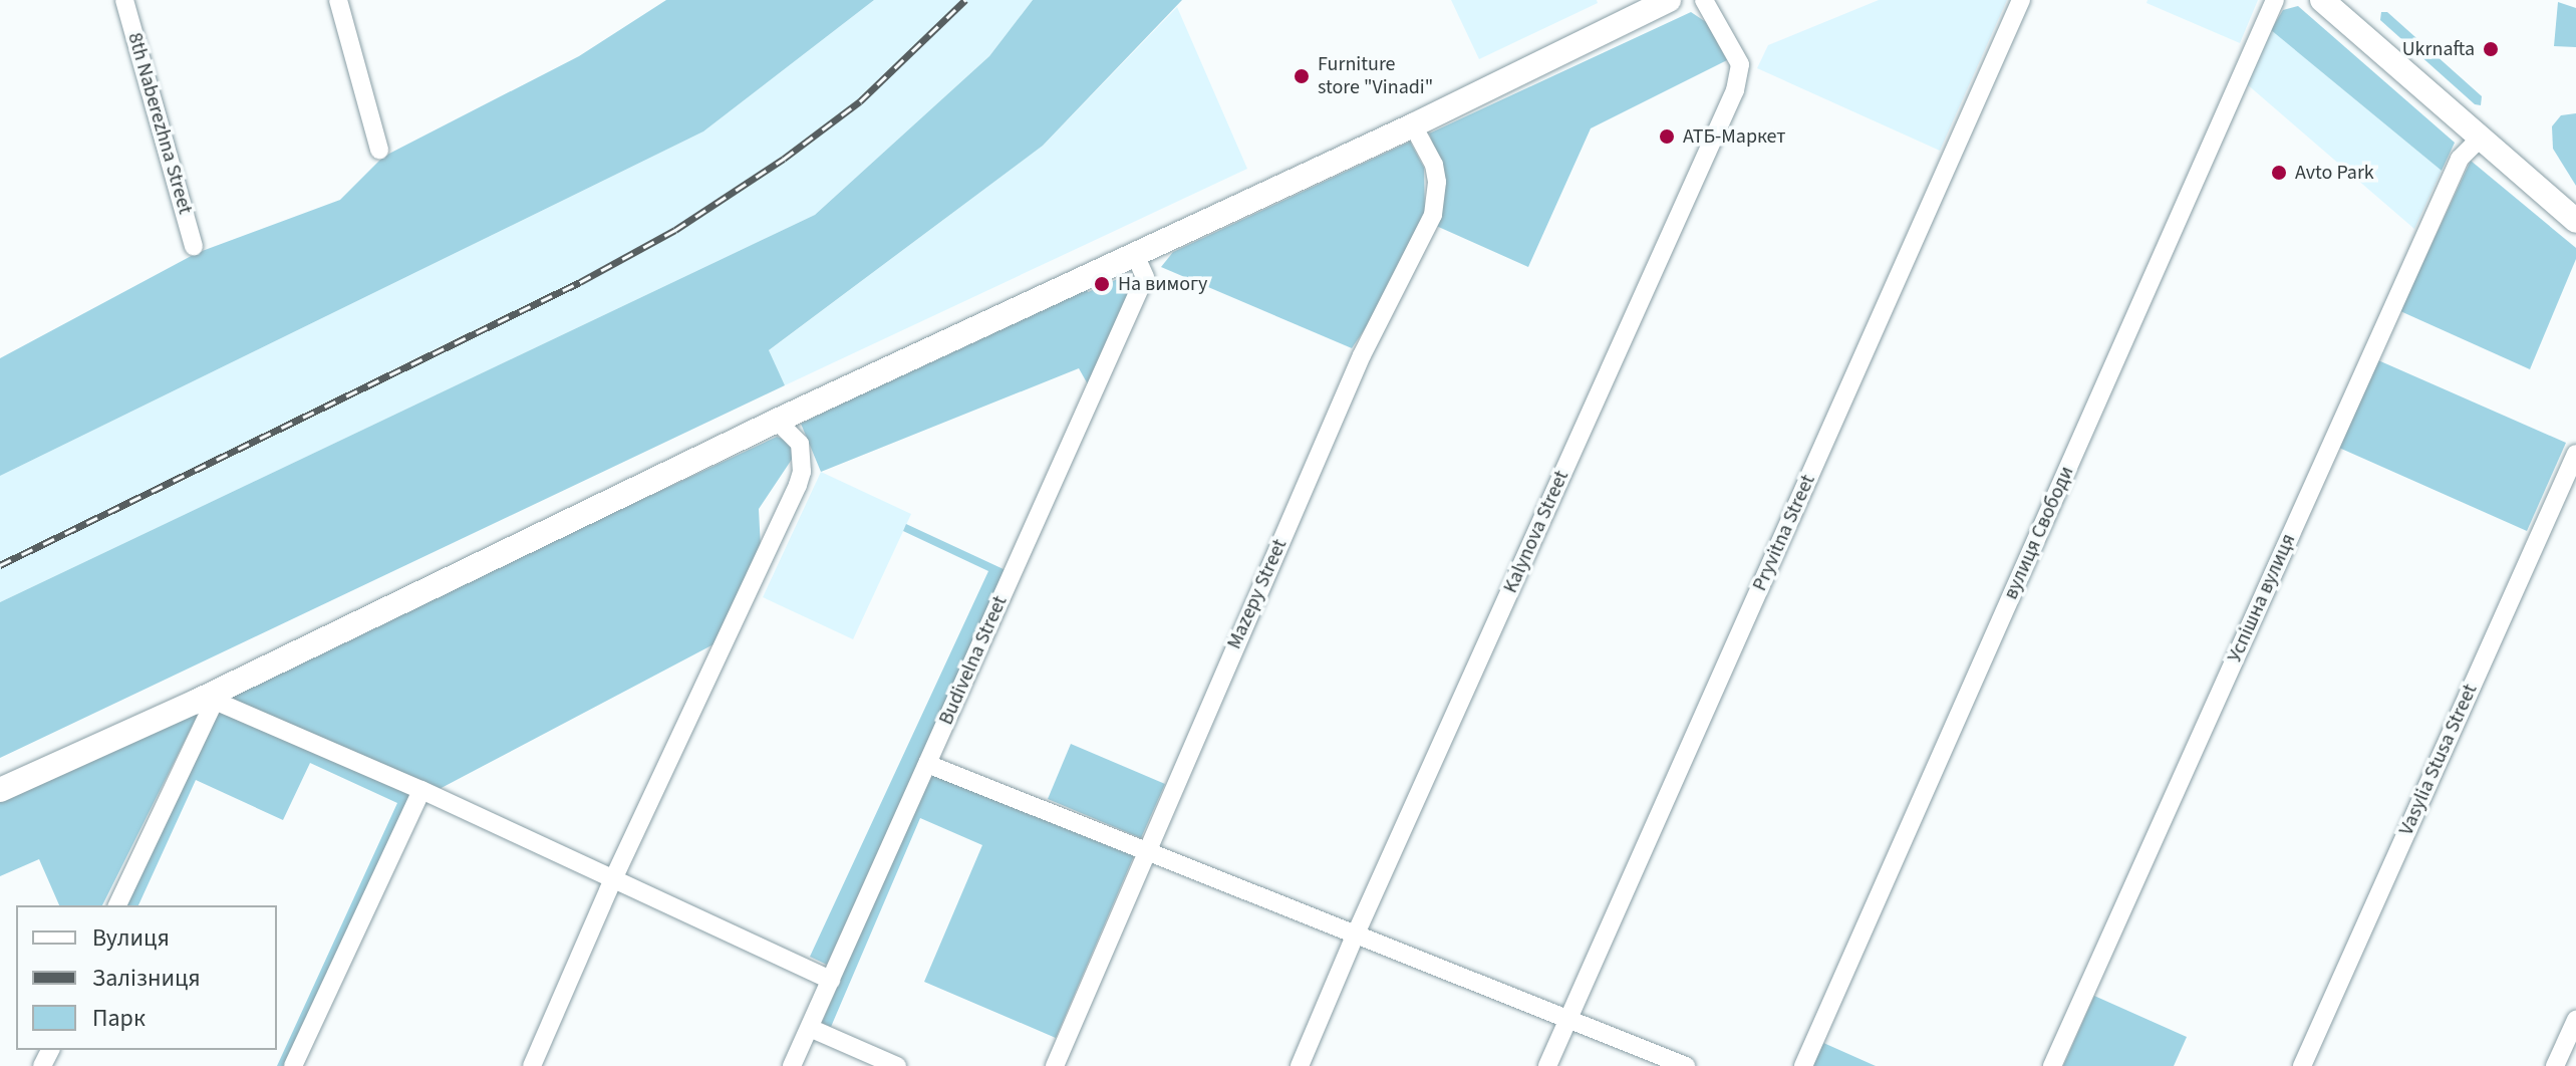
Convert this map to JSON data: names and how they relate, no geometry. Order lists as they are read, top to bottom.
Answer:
{
  "streets": {
    "street": [
      "8th Naberezhna Street",
      "Kalynova Street",
      "Pryvitna Street",
      "вулиця Свободи",
      "Mazepy Street",
      "Успішна вулиця",
      "Budivelna Street",
      "Vasylia Stusa Street"
    ]
  },
  "places": [
    "Ukrnafta",
    "Furniture store \"Vinadi\"",
    "АТБ-Маркет",
    "Avto Park",
    "На вимогу"
  ],
  "legend": ["Вулиця", "Залізниця", "Парк"]
}
